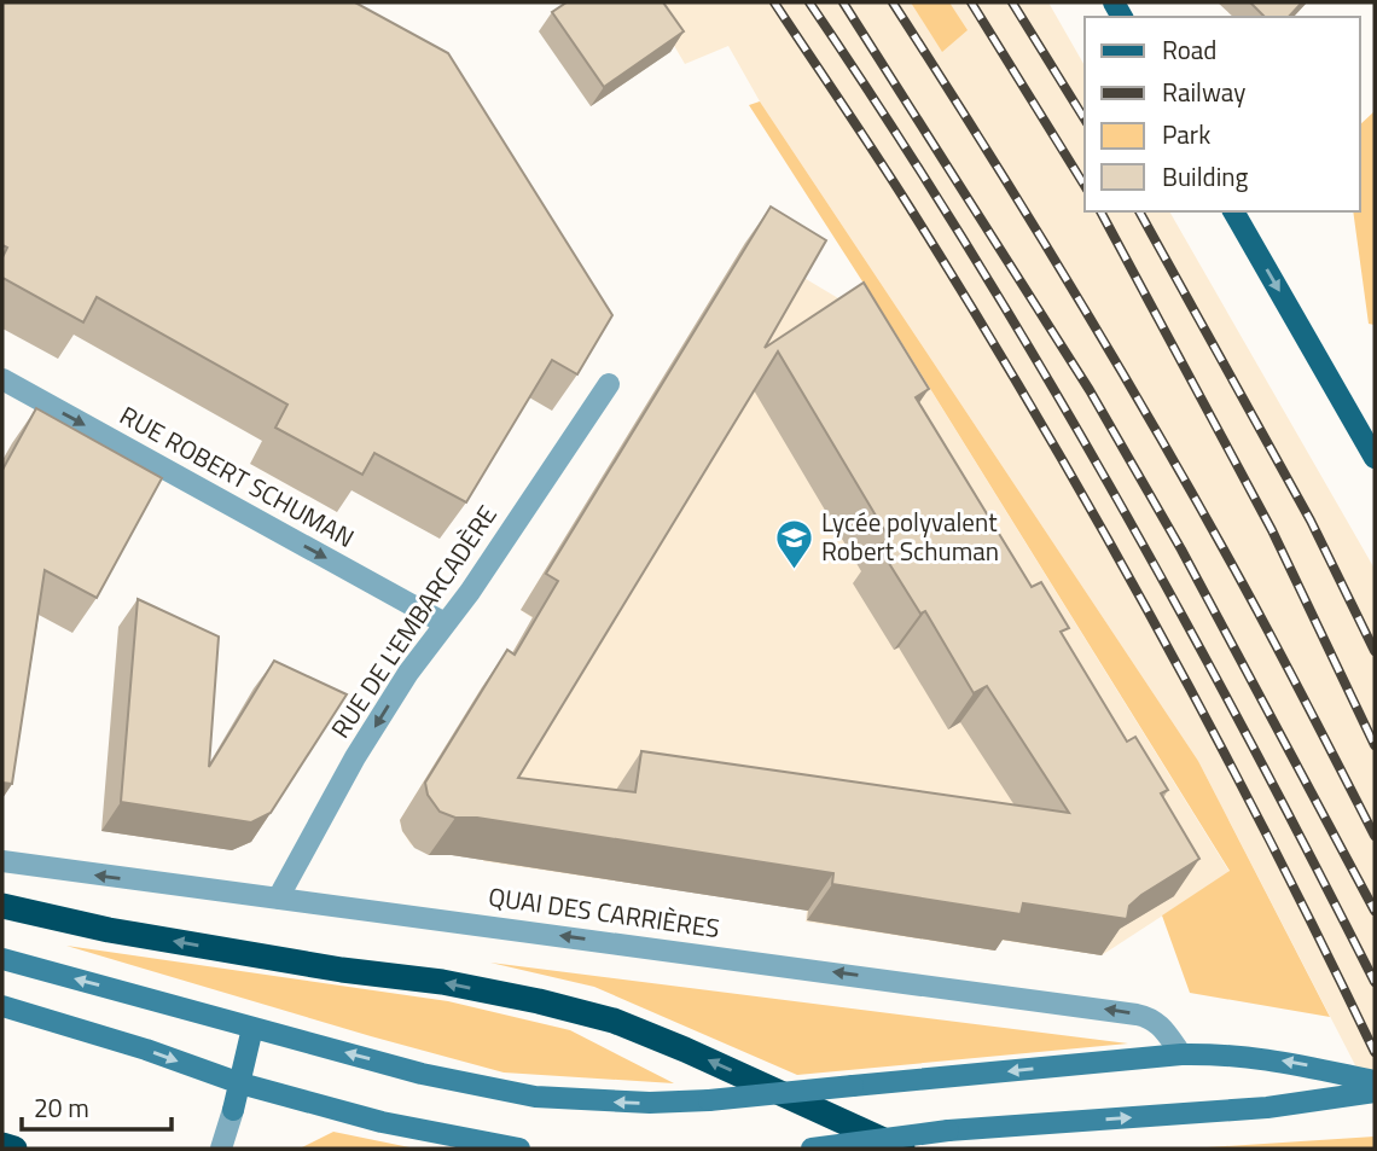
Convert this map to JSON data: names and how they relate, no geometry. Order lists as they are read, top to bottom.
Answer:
{
  "streets": {
    "street": ["RUE ROBERT SCHUMAN", "RUE DE L'EMBARCADÈRE", "QUAI DES CARRIÈRES"]
  },
  "crossings": [
    ["RUE ROBERT SCHUMAN", "RUE DE L'EMBARCADÈRE"],
    ["RUE DE L'EMBARCADÈRE", "QUAI DES CARRIÈRES"]
  ],
  "one_way": ["RUE ROBERT SCHUMAN", "RUE DE L'EMBARCADÈRE", "QUAI DES CARRIÈRES"],
  "places": {
    "school or university": ["Lycée polyvalent Robert Schuman"]
  },
  "legend": [
    "Road",
    "Railway",
    "Park",
    "Building"
  ],
  "scale_bar": "20 m"
}
